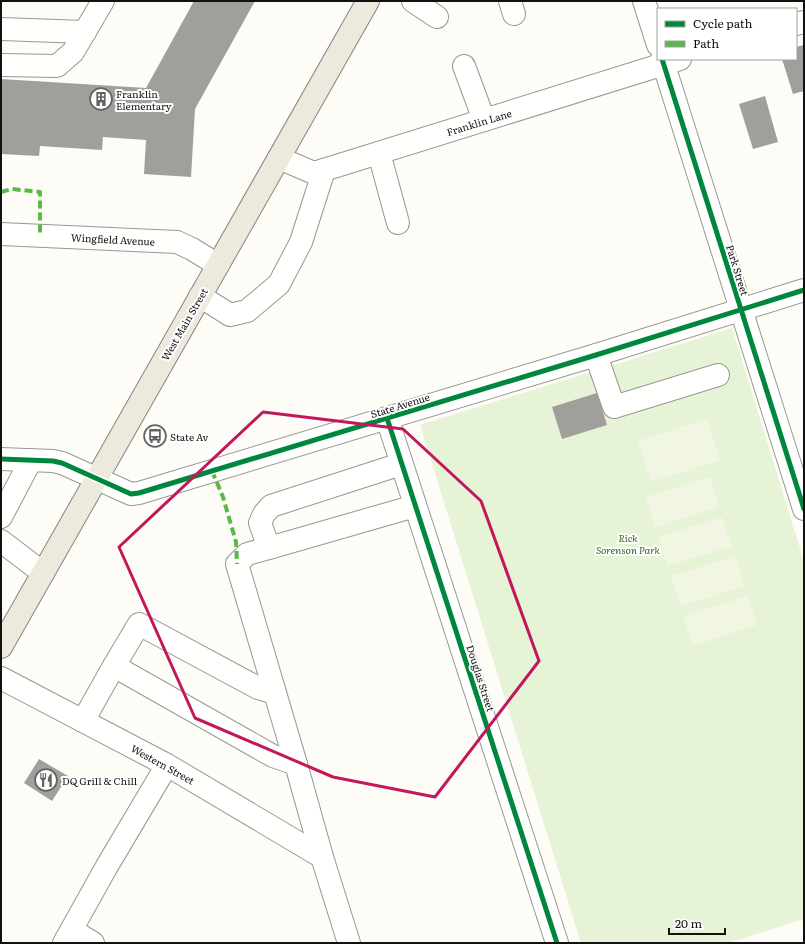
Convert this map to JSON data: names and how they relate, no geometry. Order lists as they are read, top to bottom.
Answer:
{
  "streets": {
    "main road": ["West Main Street"],
    "street": [
      "Franklin Lane",
      "Wingfield Avenue",
      "Park Street",
      "State Avenue",
      "Douglas Street",
      "Western Street"
    ]
  },
  "crossings": [
    ["Franklin Lane", "West Main Street"],
    ["Wingfield Avenue", "West Main Street"],
    ["Park Street", "State Avenue"],
    ["West Main Street", "State Avenue"],
    ["State Avenue", "Douglas Street"]
  ],
  "parks": ["Rick Sorenson Park"],
  "places": {
    "building": ["Franklin Elementary"],
    "bus stop": ["State Av"],
    "restaurant": ["DQ Grill & Chill"]
  },
  "legend": ["Cycle path", "Path"],
  "scale_bar": "20 m"
}
